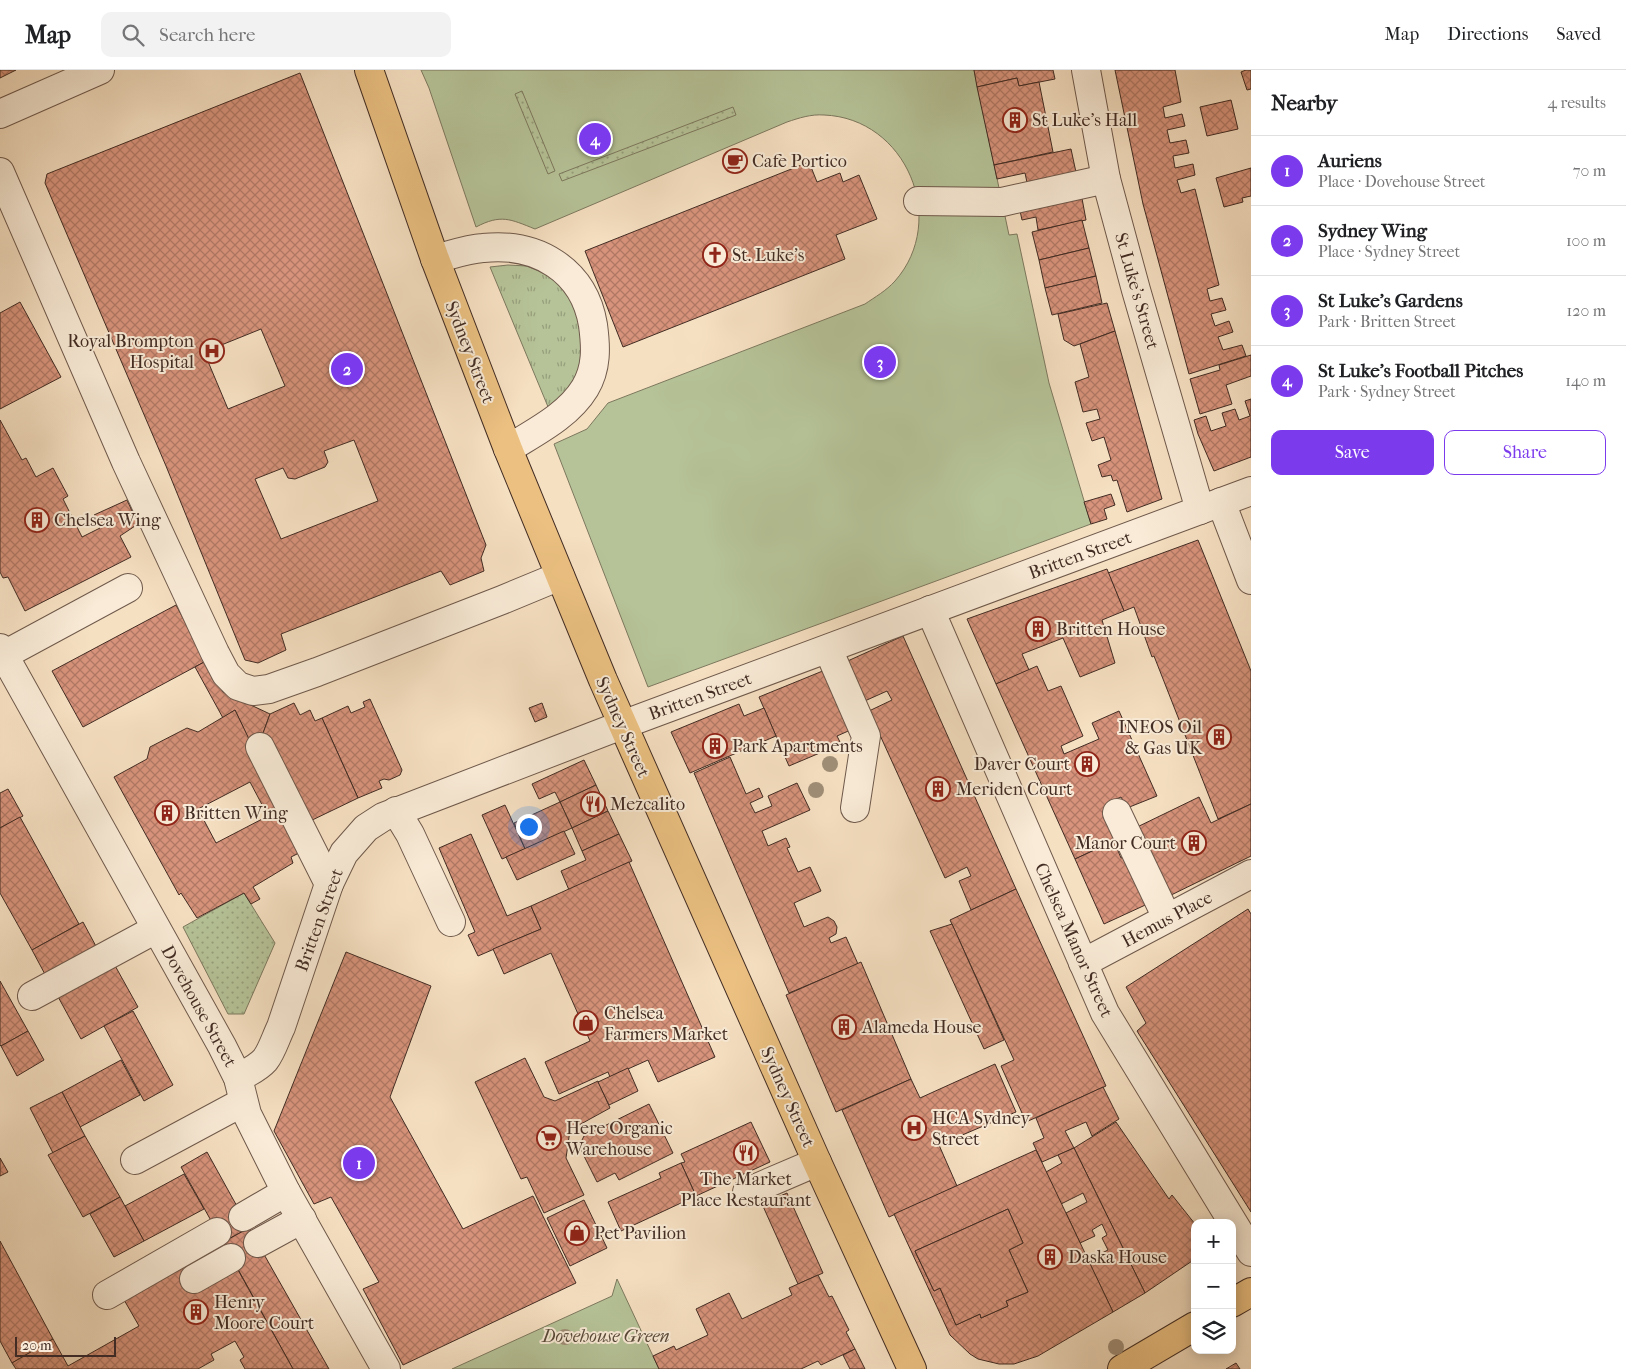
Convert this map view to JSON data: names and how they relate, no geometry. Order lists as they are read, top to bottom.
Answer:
{
  "streets": {
    "main road": ["Sydney Street"],
    "street": [
      "St Luke's Street",
      "Britten Street",
      "Hemus Place",
      "Chelsea Manor Street",
      "Dovehouse Street"
    ]
  },
  "crossings": [
    ["St Luke's Street", "Britten Street"],
    ["Sydney Street", "Britten Street"],
    ["Britten Street", "Chelsea Manor Street"],
    ["Britten Street", "Dovehouse Street"],
    ["Hemus Place", "Chelsea Manor Street"]
  ],
  "parks": ["Dovehouse Green"],
  "places": {
    "building": [
      "St Luke's Hall",
      "Chelsea Wing",
      "Britten House",
      "INEOS Oil & Gas UK",
      "Park Apartments",
      "Daver Court",
      "Meriden Court",
      "Britten Wing",
      "Manor Court",
      "Alameda House",
      "Daska House",
      "Henry Moore Court"
    ],
    "cafe": ["Cafe Portico"],
    "church": ["St. Luke's"],
    "hospital": ["Royal Brompton Hospital", "HCA Sydney Street"],
    "restaurant": ["Mezcalito", "The Market Place Restaurant"],
    "shop": ["Chelsea Farmers Market", "Pet Pavilion"],
    "supermarket": ["Here Organic Warehouse"]
  },
  "scale_bar": "20 m",
  "page": {
    "header": "Map",
    "search": "Search here",
    "nav": ["Map", "Directions", "Saved"],
    "heading": ["Nearby", "4 results"],
    "pins": [
      "4",
      "3",
      "2",
      "1"
    ],
    "list": [
      {
        "mark": "1",
        "name": "Auriens",
        "note": "Place · Dovehouse Street",
        "value": "70 m"
      },
      {
        "mark": "2",
        "name": "Sydney Wing",
        "note": "Place · Sydney Street",
        "value": "100 m"
      },
      {
        "mark": "3",
        "name": "St Luke's Gardens",
        "note": "Park · Britten Street",
        "value": "120 m"
      },
      {
        "mark": "4",
        "name": "St Luke's Football Pitches",
        "note": "Park · Sydney Street",
        "value": "140 m"
      }
    ],
    "buttons": ["Save", "Share"],
    "map_buttons": ["+", "−"],
    "scale": "20 m"
  }
}
